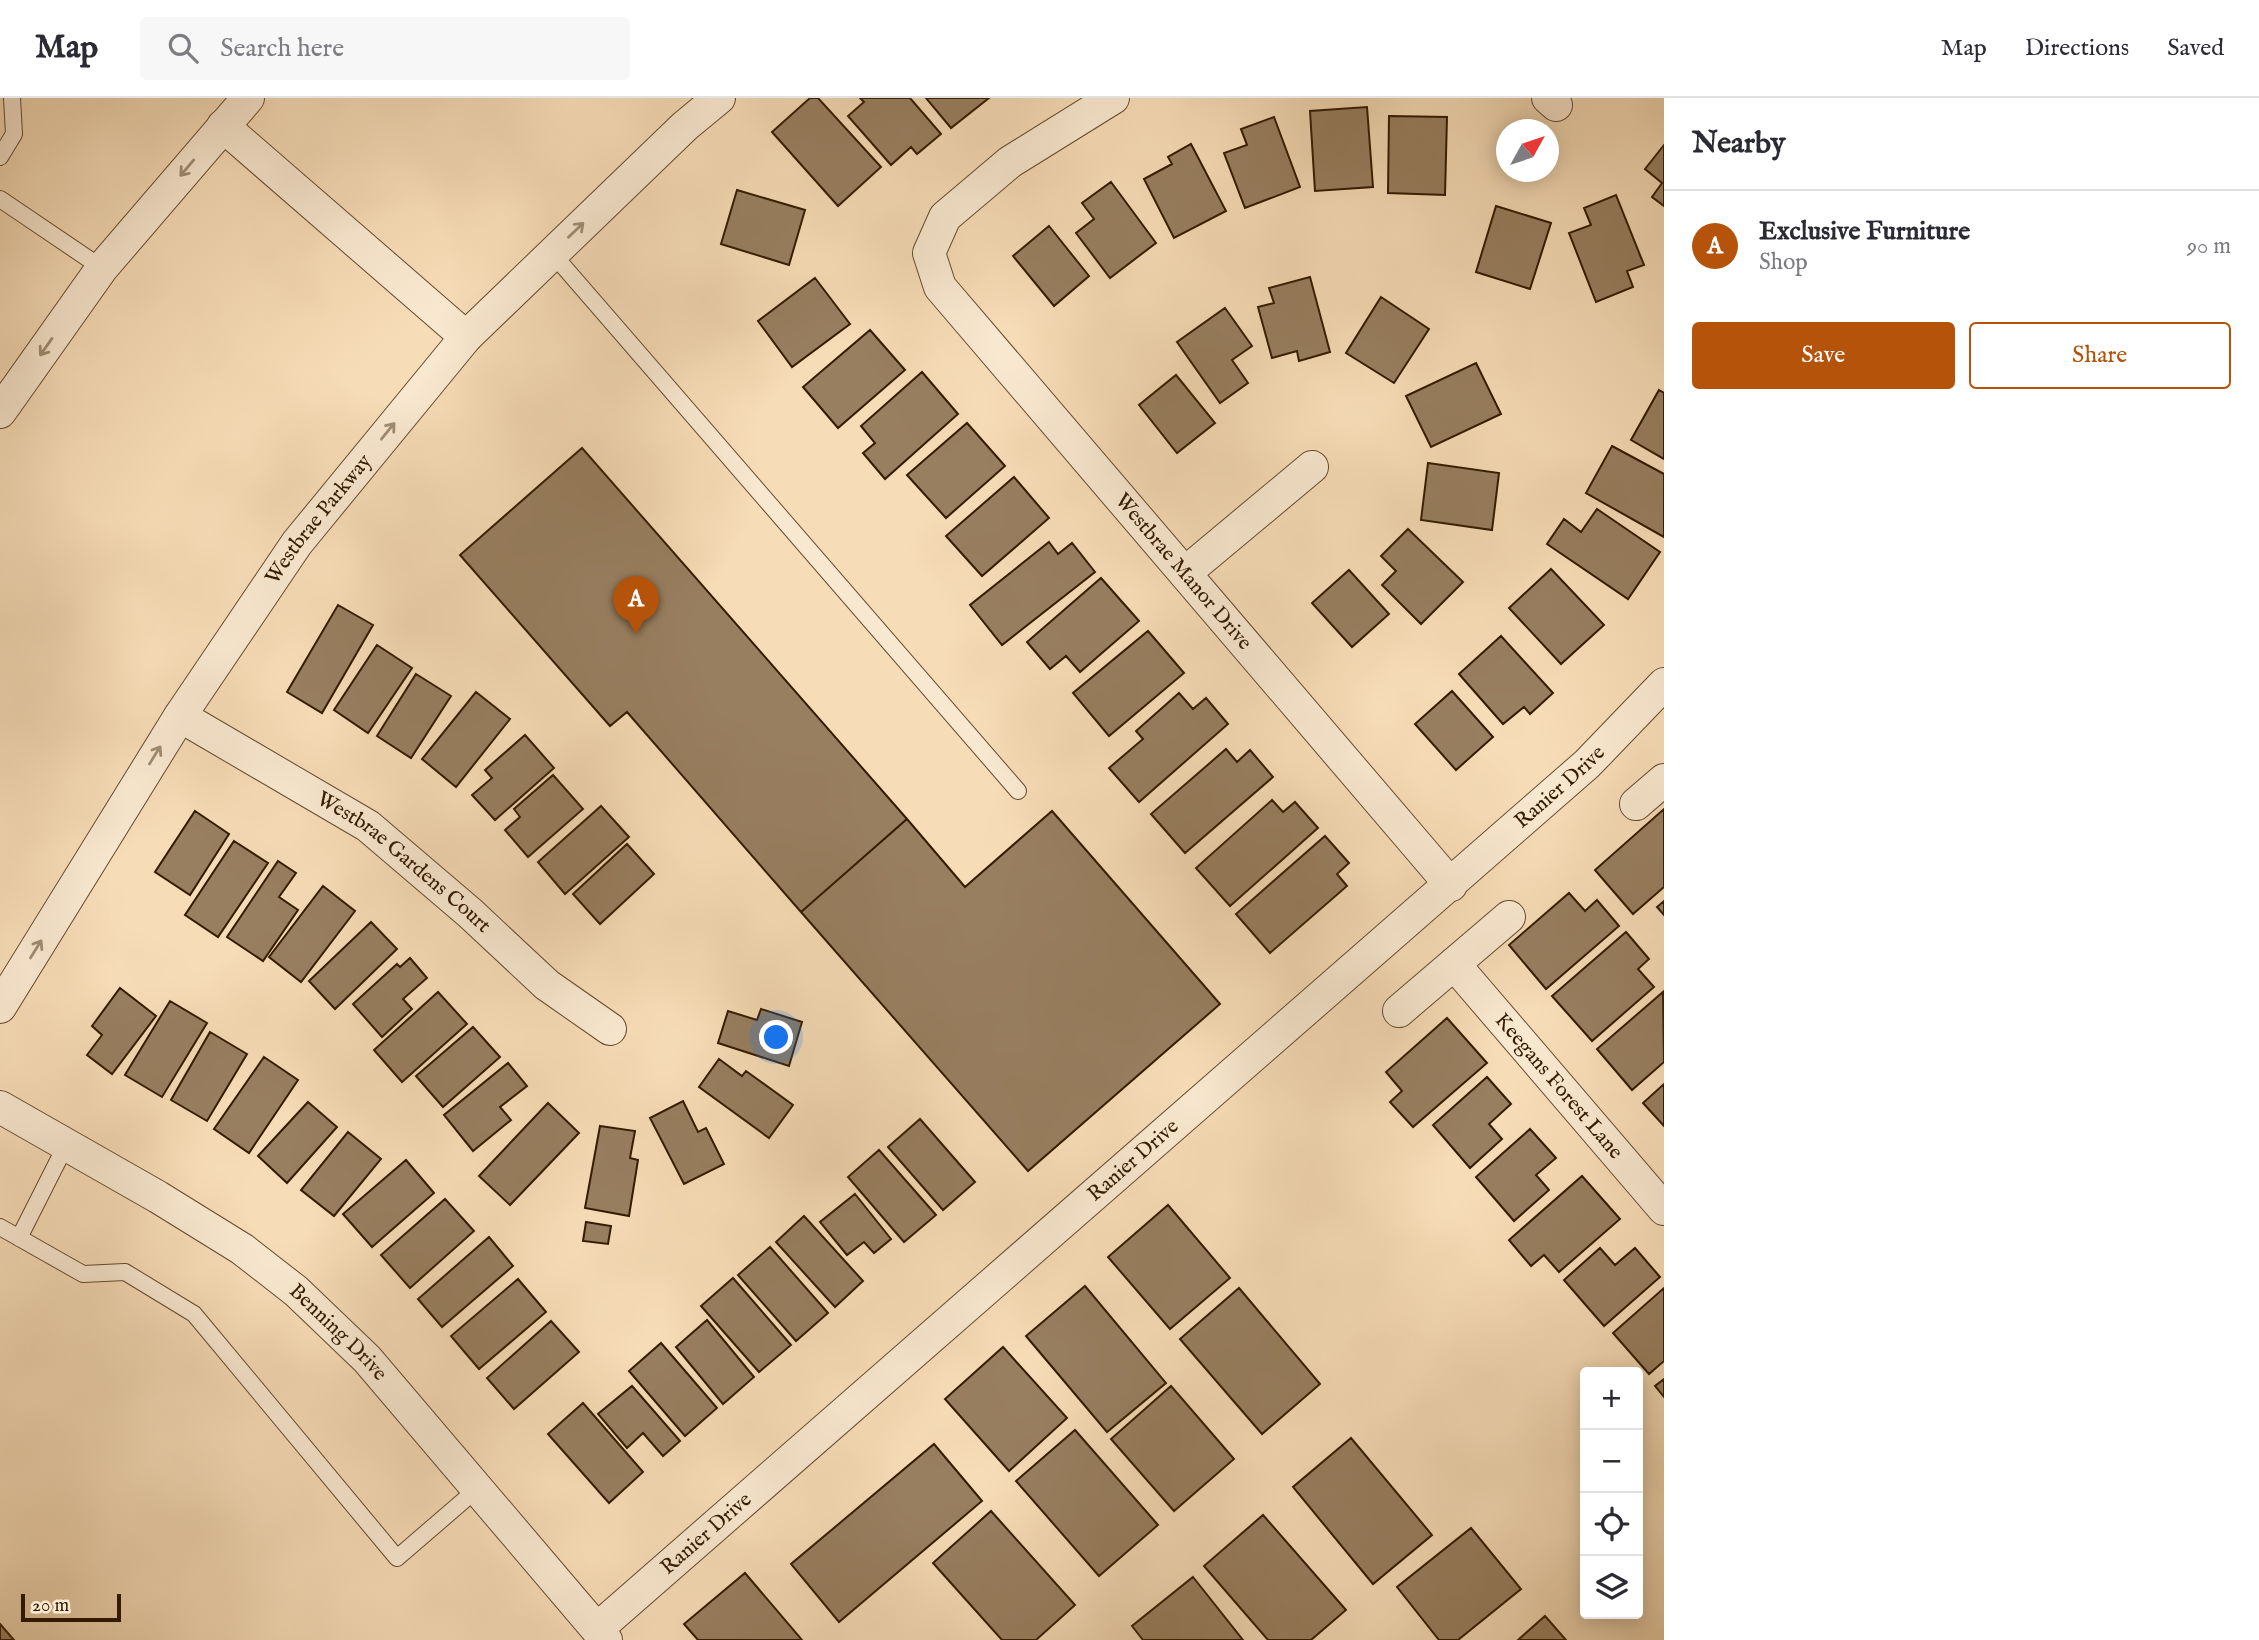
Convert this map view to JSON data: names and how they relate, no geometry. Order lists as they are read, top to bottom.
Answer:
{
  "streets": {
    "street": [
      "Westbrae Parkway",
      "Westbrae Manor Drive",
      "Ranier Drive",
      "Westbrae Gardens Court",
      "Keegans Forest Lane",
      "Benning Drive"
    ]
  },
  "crossings": [
    ["Westbrae Parkway", "Westbrae Gardens Court"],
    ["Westbrae Manor Drive", "Ranier Drive"],
    ["Ranier Drive", "Benning Drive"]
  ],
  "one_way": ["Westbrae Parkway"],
  "scale_bar": "20 m",
  "north": "top right",
  "page": {
    "header": "Map",
    "search": "Search here",
    "nav": ["Map", "Directions", "Saved"],
    "heading": "Nearby",
    "list": [
      {
        "mark": "A",
        "name": "Exclusive Furniture",
        "note": "Shop",
        "value": "90 m"
      }
    ],
    "buttons": ["Save", "Share"],
    "pins": "A",
    "map_buttons": ["+", "−"],
    "scale": "20 m"
  }
}
